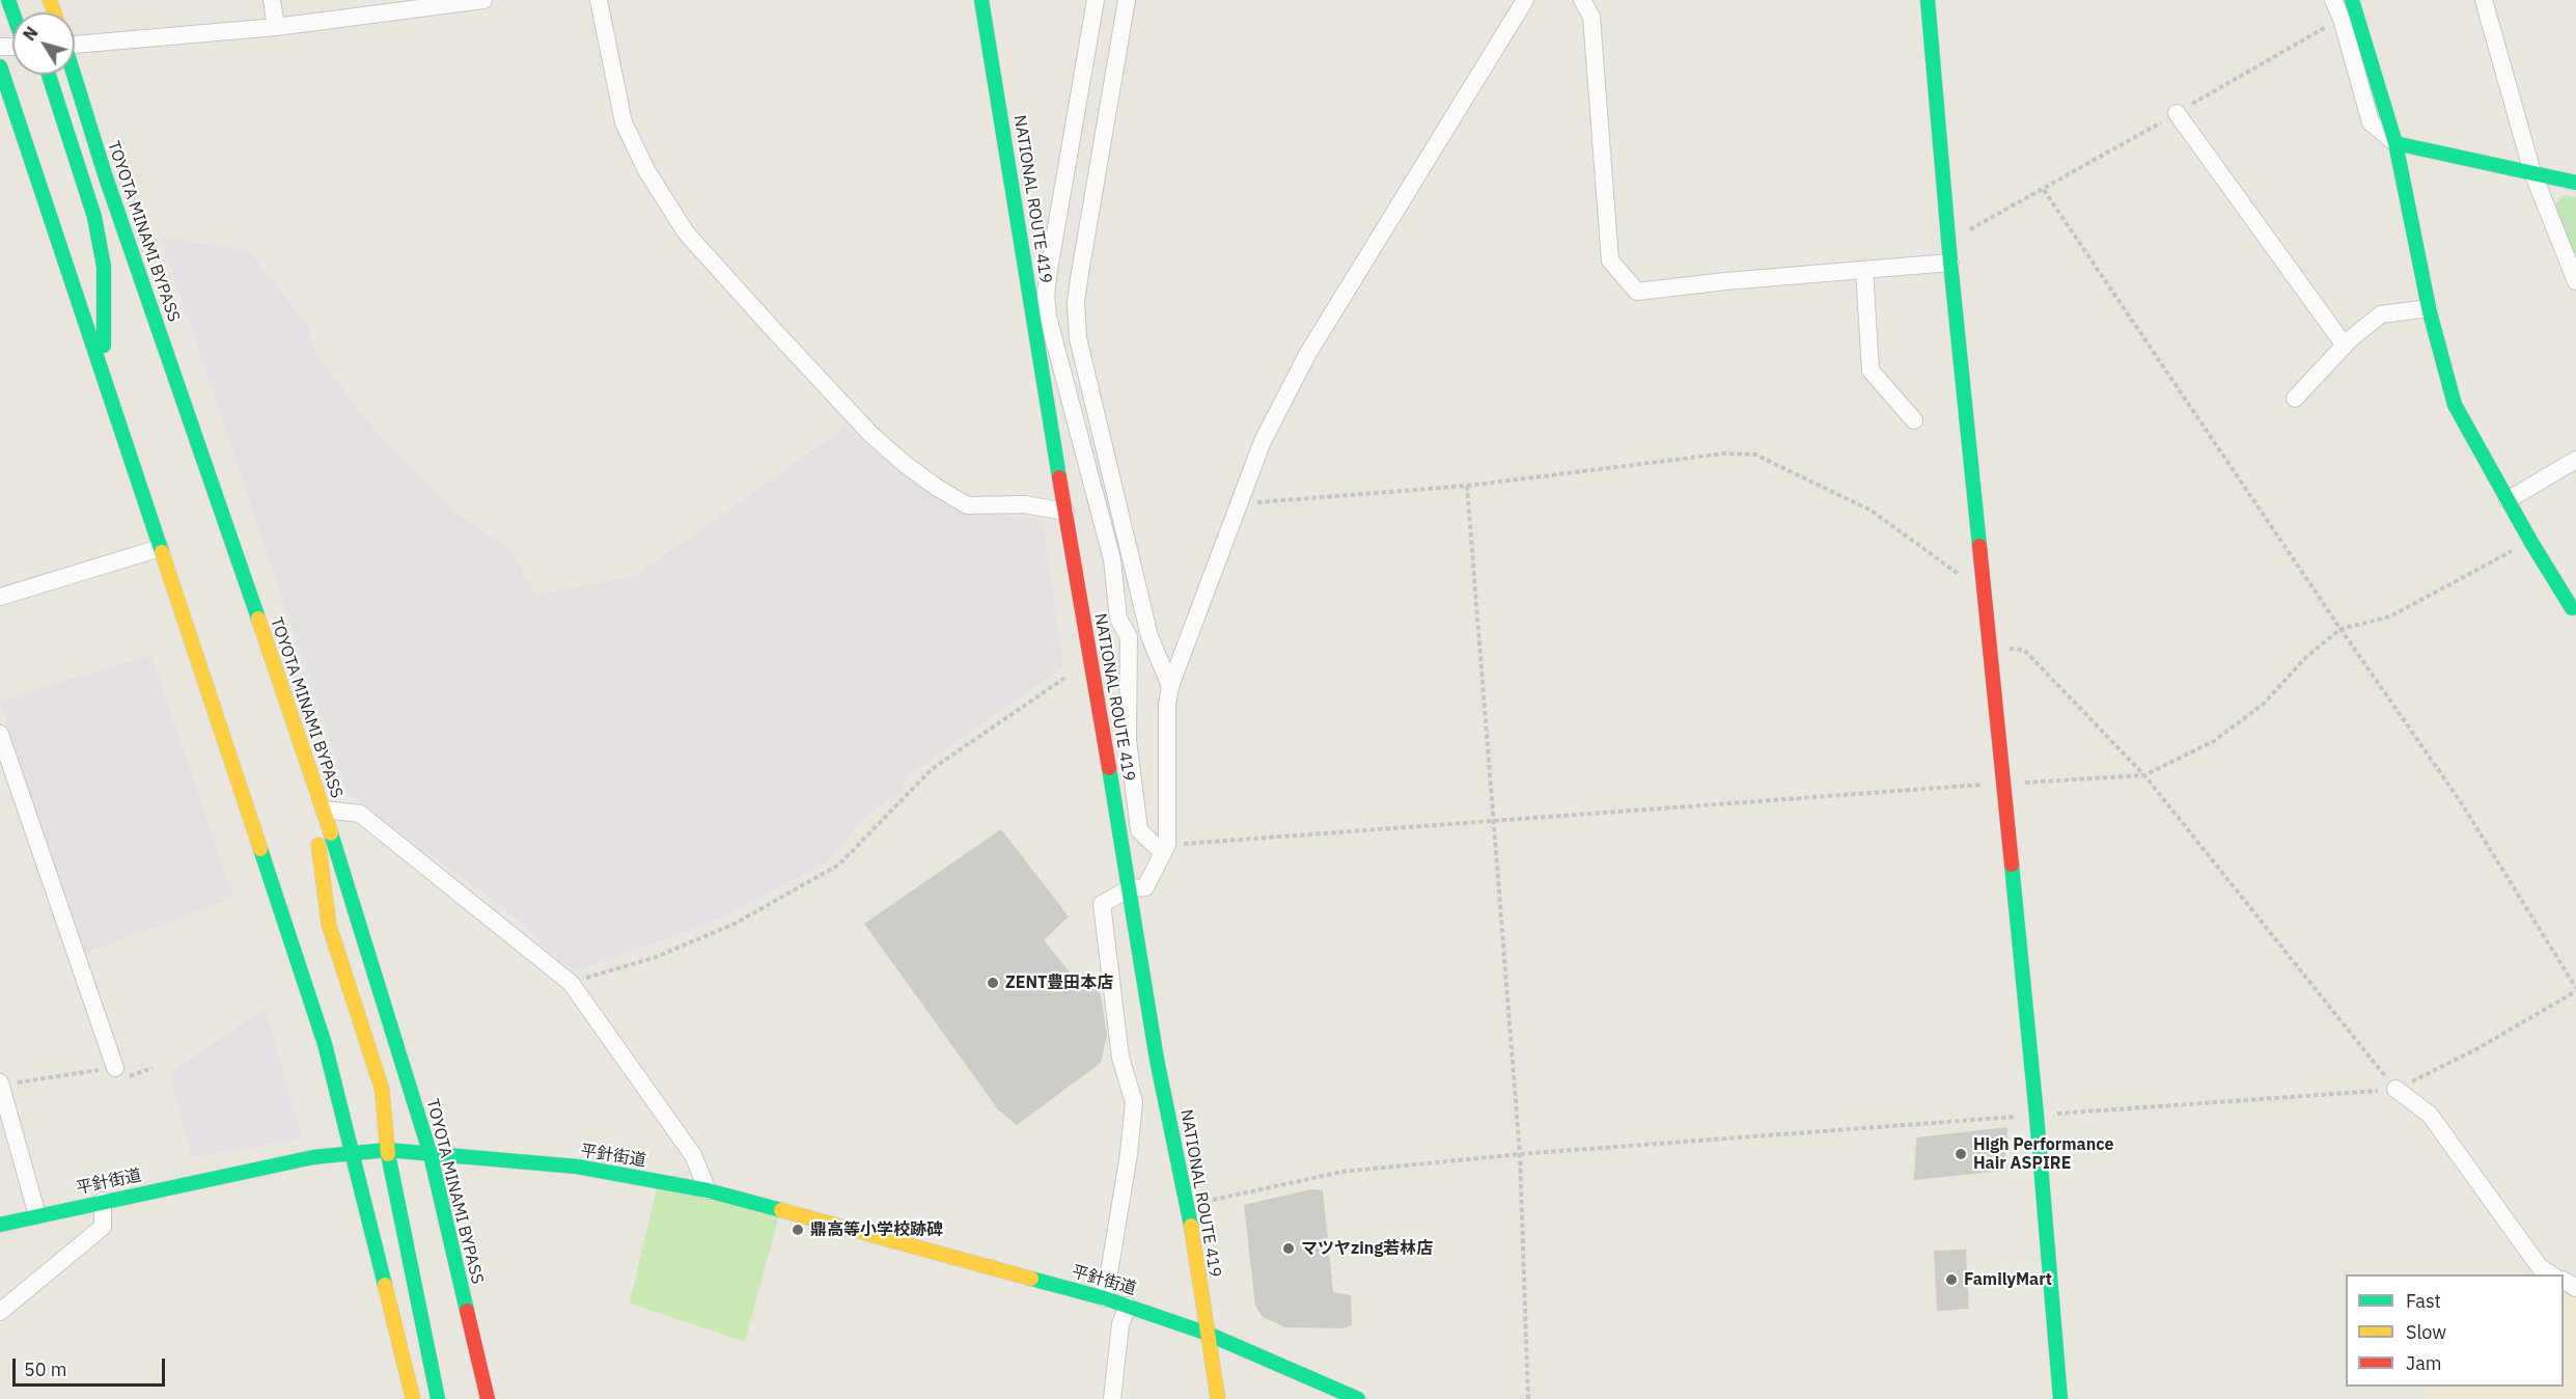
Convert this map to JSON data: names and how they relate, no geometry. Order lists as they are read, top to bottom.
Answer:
{
  "streets": {
    "main road": ["NATIONAL ROUTE 419", "TOYOTA MINAMI BYPASS", "平針街道"]
  },
  "crossings": [
    ["NATIONAL ROUTE 419", "平針街道"],
    ["TOYOTA MINAMI BYPASS", "平針街道"]
  ],
  "places": [
    "ZENT豊田本店",
    "High Performance Hair ASPIRE",
    "鼎高等小学校跡碑",
    "マツヤzing若林店",
    "FamilyMart"
  ],
  "legend": ["Fast", "Slow", "Jam"],
  "scale_bar": "50 m",
  "north": "top left"
}
